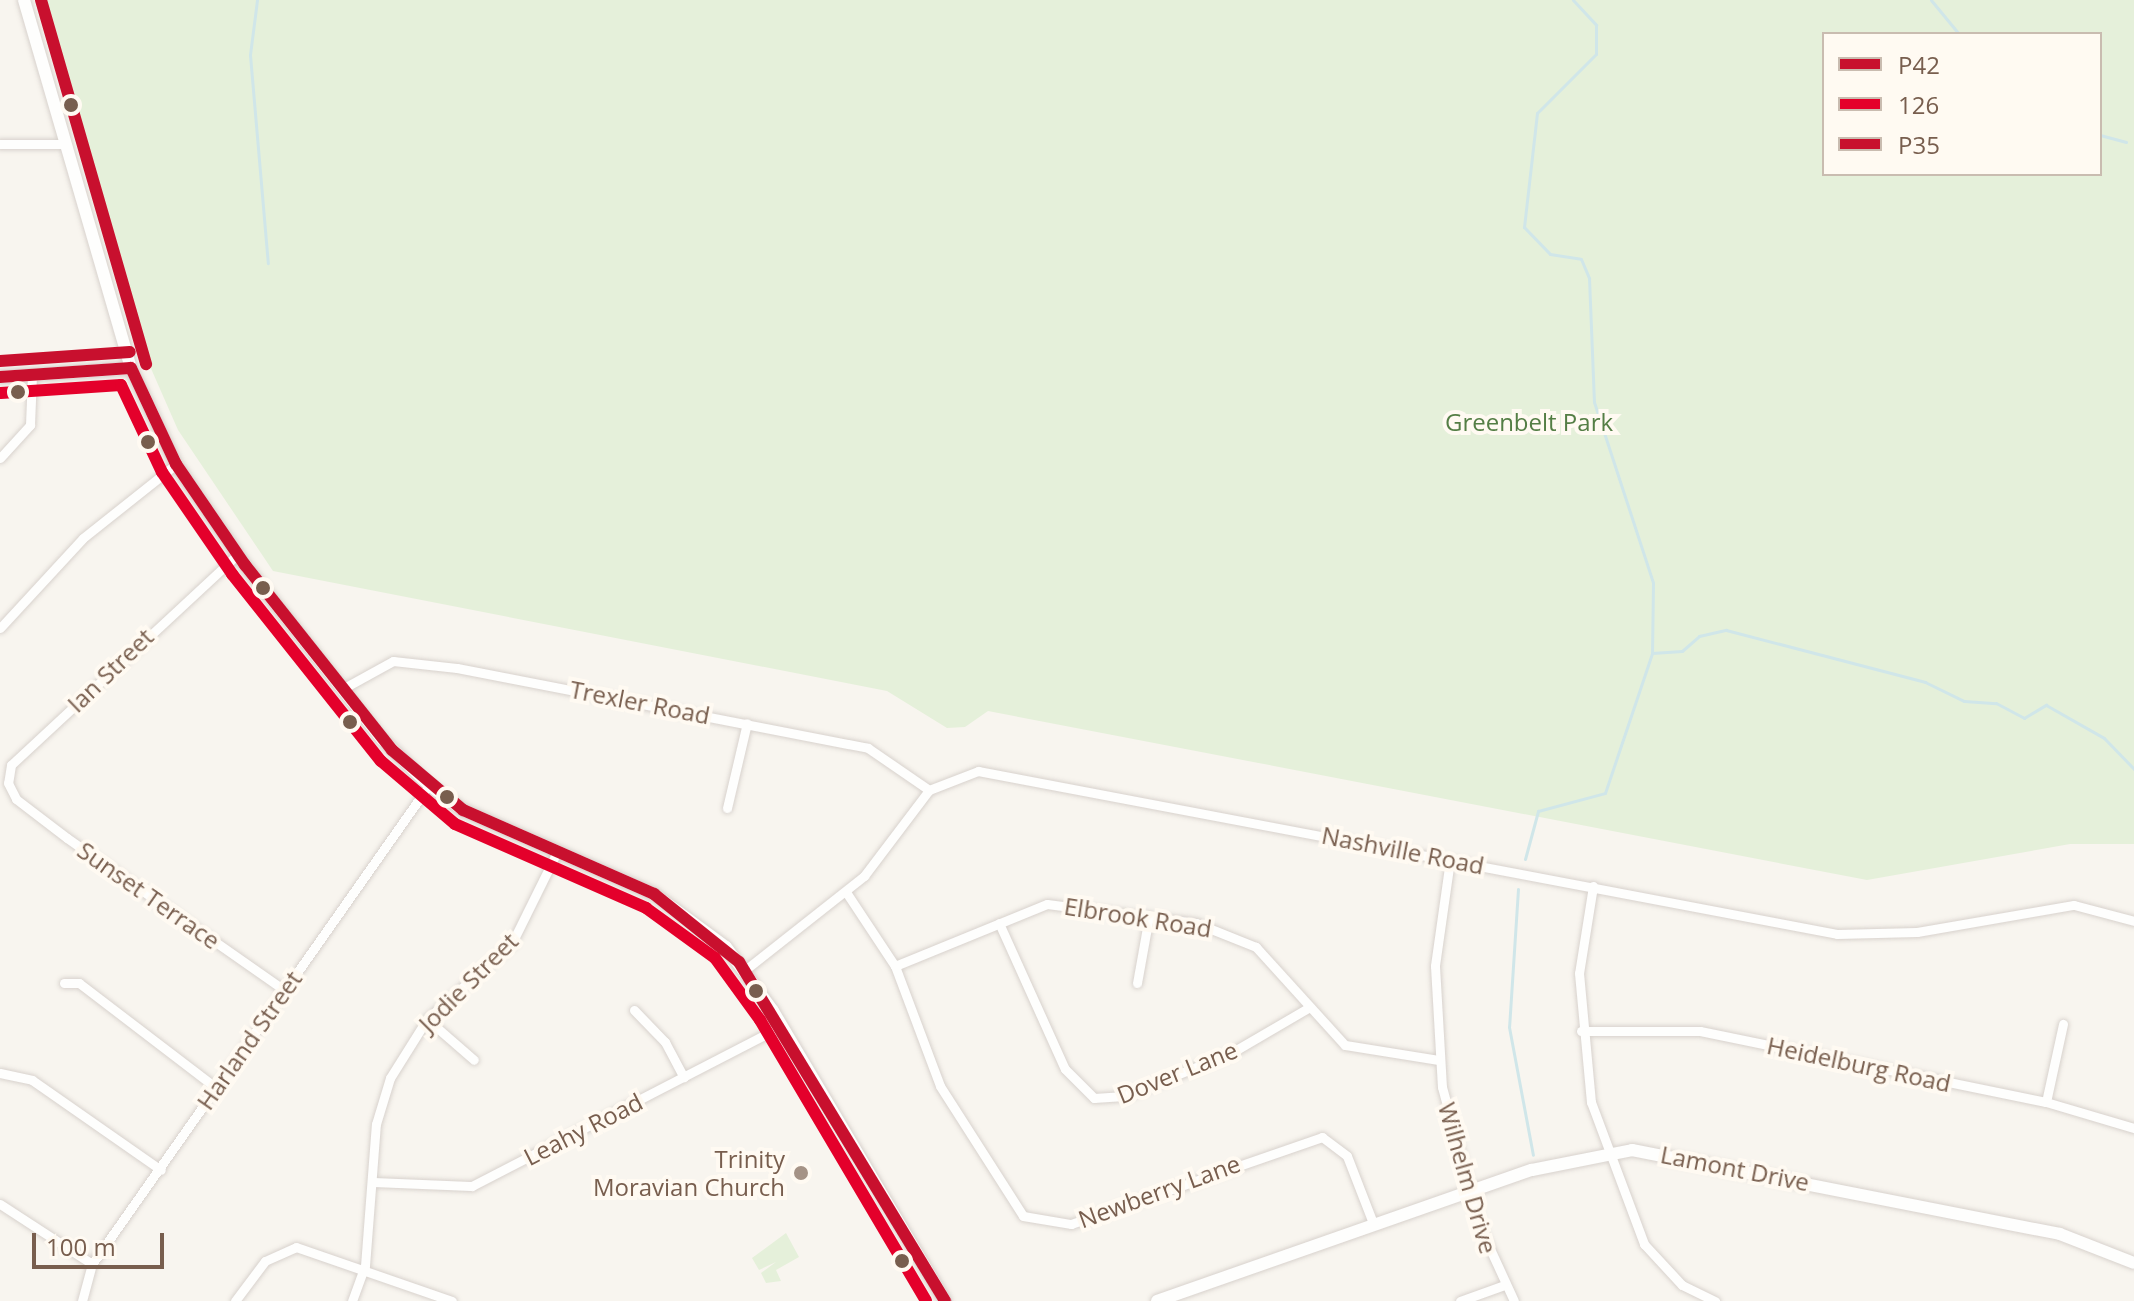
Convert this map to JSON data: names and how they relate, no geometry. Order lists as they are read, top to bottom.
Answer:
{
  "streets": {
    "main road": ["Lamont Drive"],
    "street": [
      "Ian Street",
      "Trexler Road",
      "Nashville Road",
      "Sunset Terrace",
      "Elbrook Road",
      "Jodie Street",
      "Harland Street",
      "Heidelburg Road",
      "Dover Lane",
      "Leahy Road",
      "Wilhelm Drive",
      "Newberry Lane"
    ]
  },
  "crossings": [
    ["Ian Street", "Sunset Terrace"],
    ["Trexler Road", "Nashville Road"],
    ["Nashville Road", "Wilhelm Drive"],
    ["Sunset Terrace", "Harland Street"],
    ["Elbrook Road", "Dover Lane"],
    ["Elbrook Road", "Wilhelm Drive"],
    ["Elbrook Road", "Newberry Lane"],
    ["Jodie Street", "Leahy Road"],
    ["Lamont Drive", "Wilhelm Drive"],
    ["Lamont Drive", "Newberry Lane"]
  ],
  "parks": ["Greenbelt Park"],
  "places": ["Trinity Moravian Church"],
  "lines": ["transit line P35", "transit line P42", "transit line 126"],
  "legend": ["P42", "126", "P35"],
  "scale_bar": "100 m"
}
